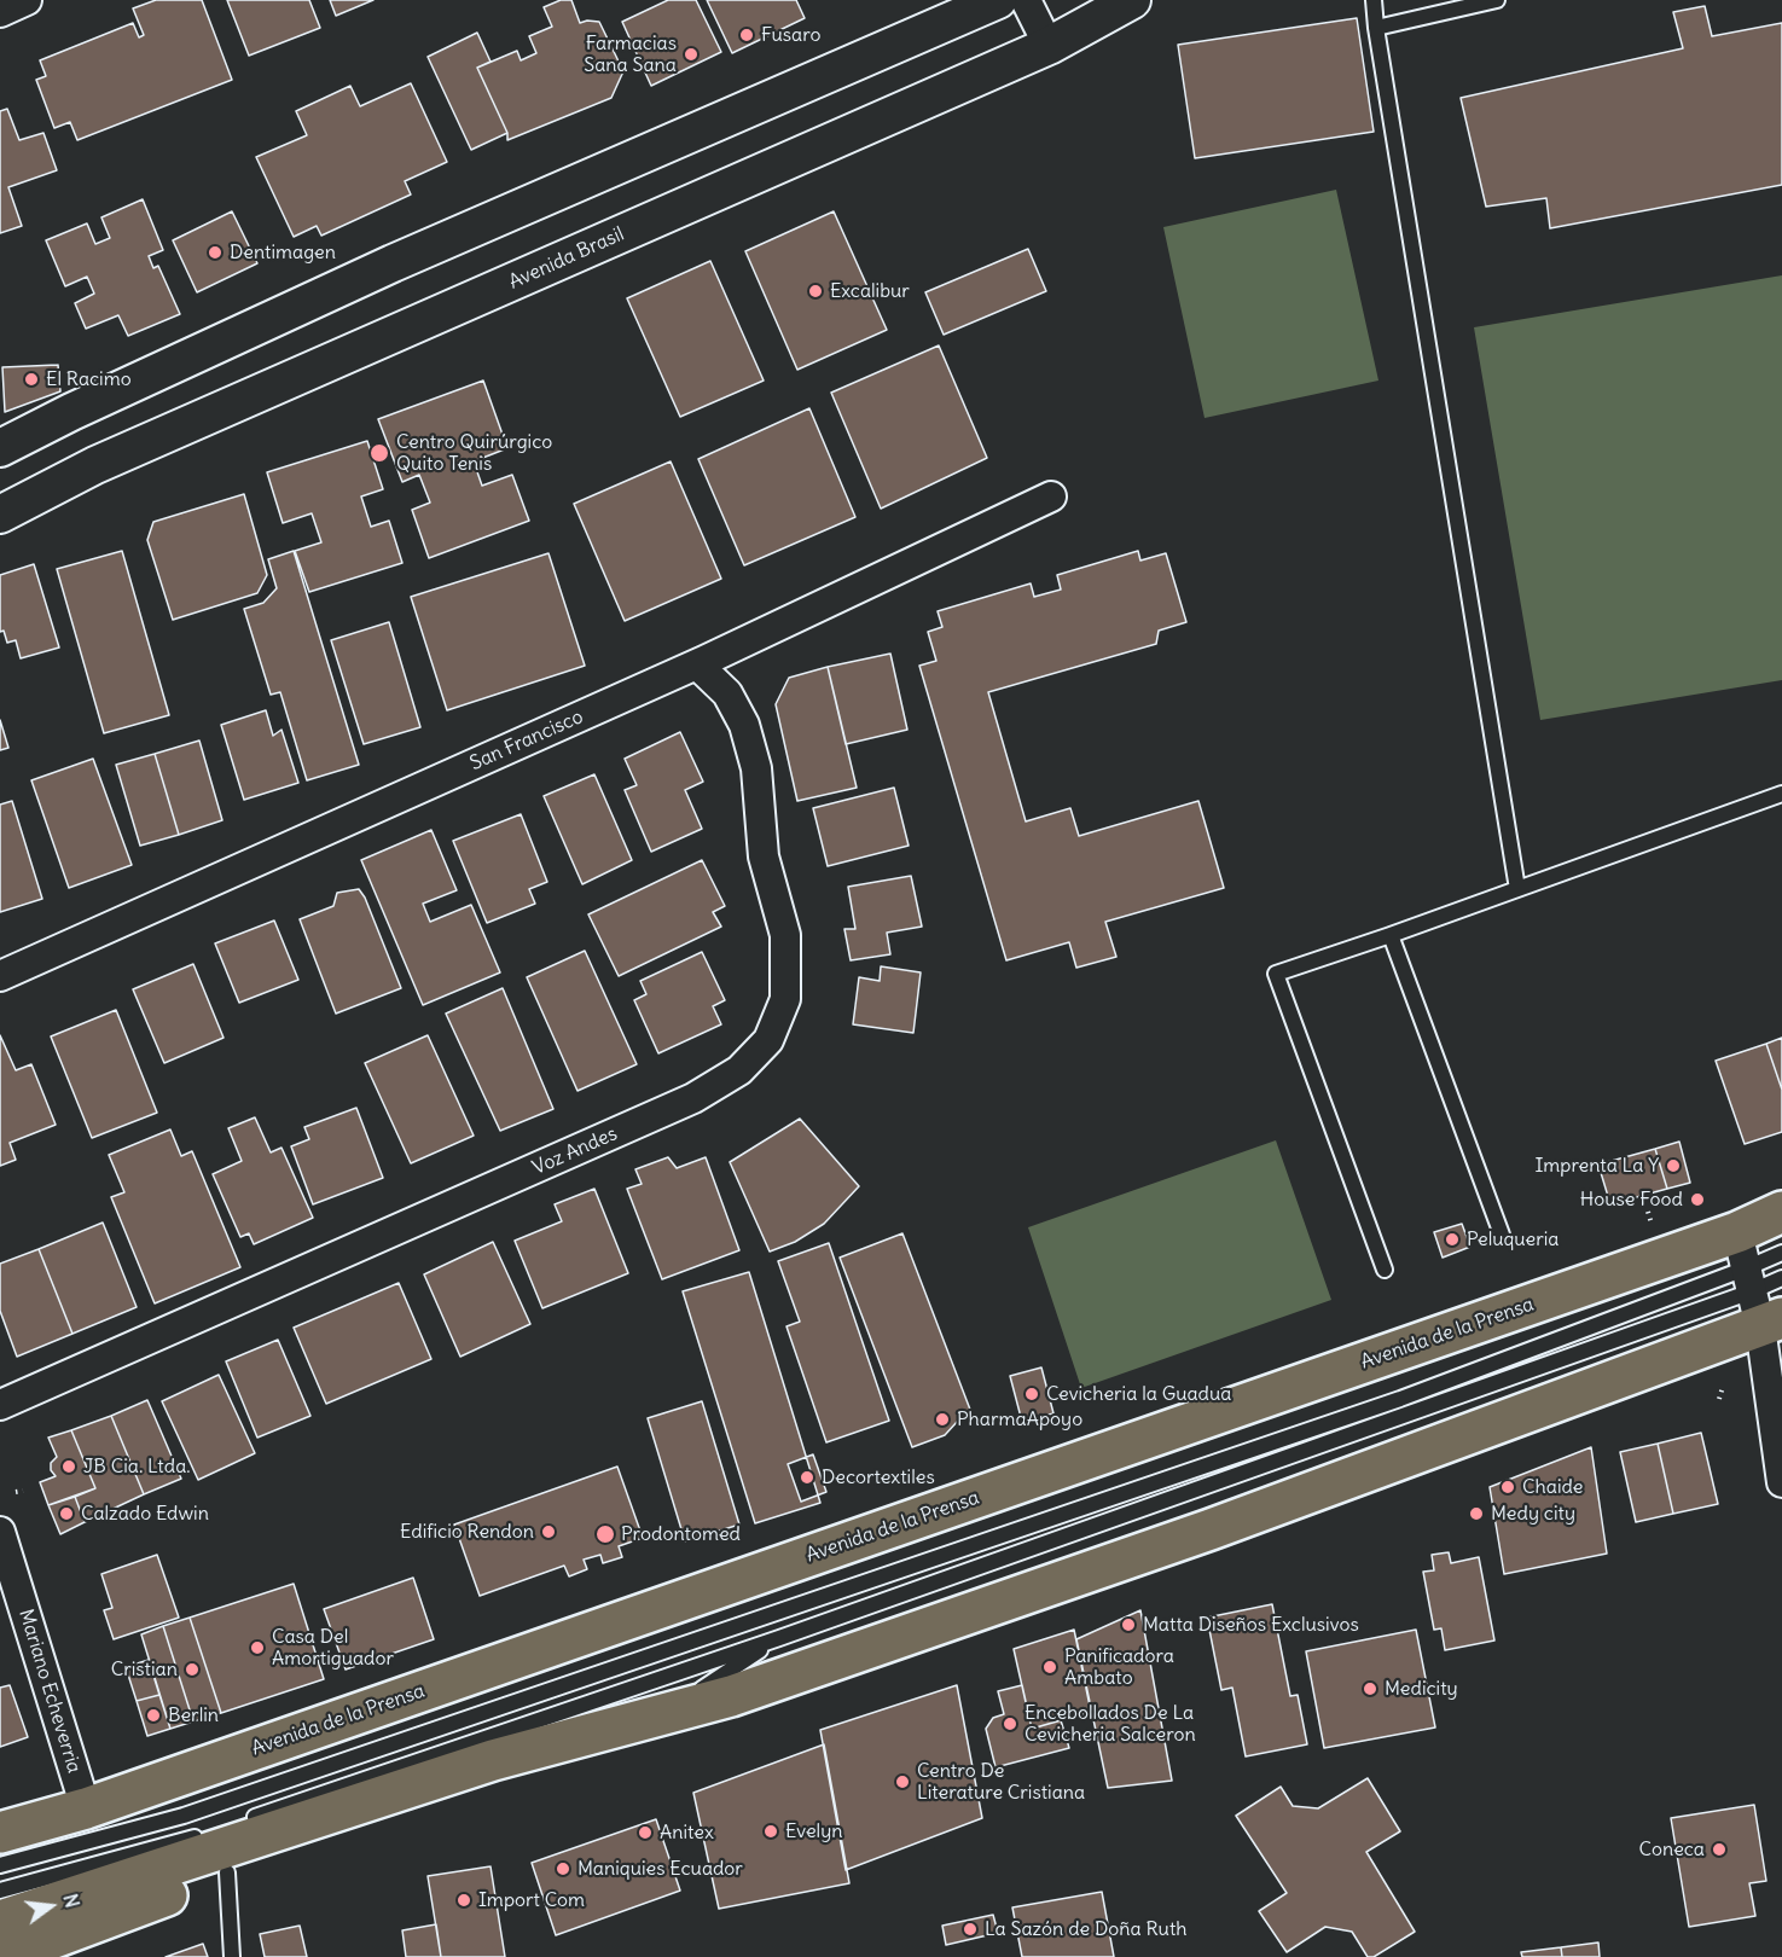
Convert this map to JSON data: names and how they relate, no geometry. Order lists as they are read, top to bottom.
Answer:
{
  "streets": {
    "main road": ["Avenida de la Prensa"],
    "street": [
      "Avenida Brasil",
      "San Francisco",
      "Voz Andes",
      "Mariano Echeverria"
    ]
  },
  "crossings": [
    ["San Francisco", "Voz Andes"],
    ["Avenida de la Prensa", "Mariano Echeverria"]
  ],
  "places": [
    "Fusaro",
    "Farmacias Sana Sana",
    "Dentimagen",
    "Excalibur",
    "El Racimo",
    "Centro Quirúrgico Quito Tenis",
    "Imprenta La Y",
    "House Food",
    "Peluqueria",
    "Cevicheria la Guadua",
    "PharmaApoyo",
    "JB Cia. Ltda.",
    "Decortextiles",
    "Chaide",
    "Calzado Edwin",
    "Medy city",
    "Edificio Rendon",
    "Prodontomed",
    "Matta Diseños Exclusivos",
    "Casa Del Amortiguador",
    "Panificadora Ambato",
    "Cristian",
    "Medicity",
    "Berlin",
    "Encebollados De La Cevicheria Salceron",
    "Centro De Literature Cristiana",
    "Evelyn",
    "Anitex",
    "Coneca",
    "Maniquies Ecuador",
    "Import Com",
    "La Sazón de Doña Ruth"
  ],
  "north": "right"
}
